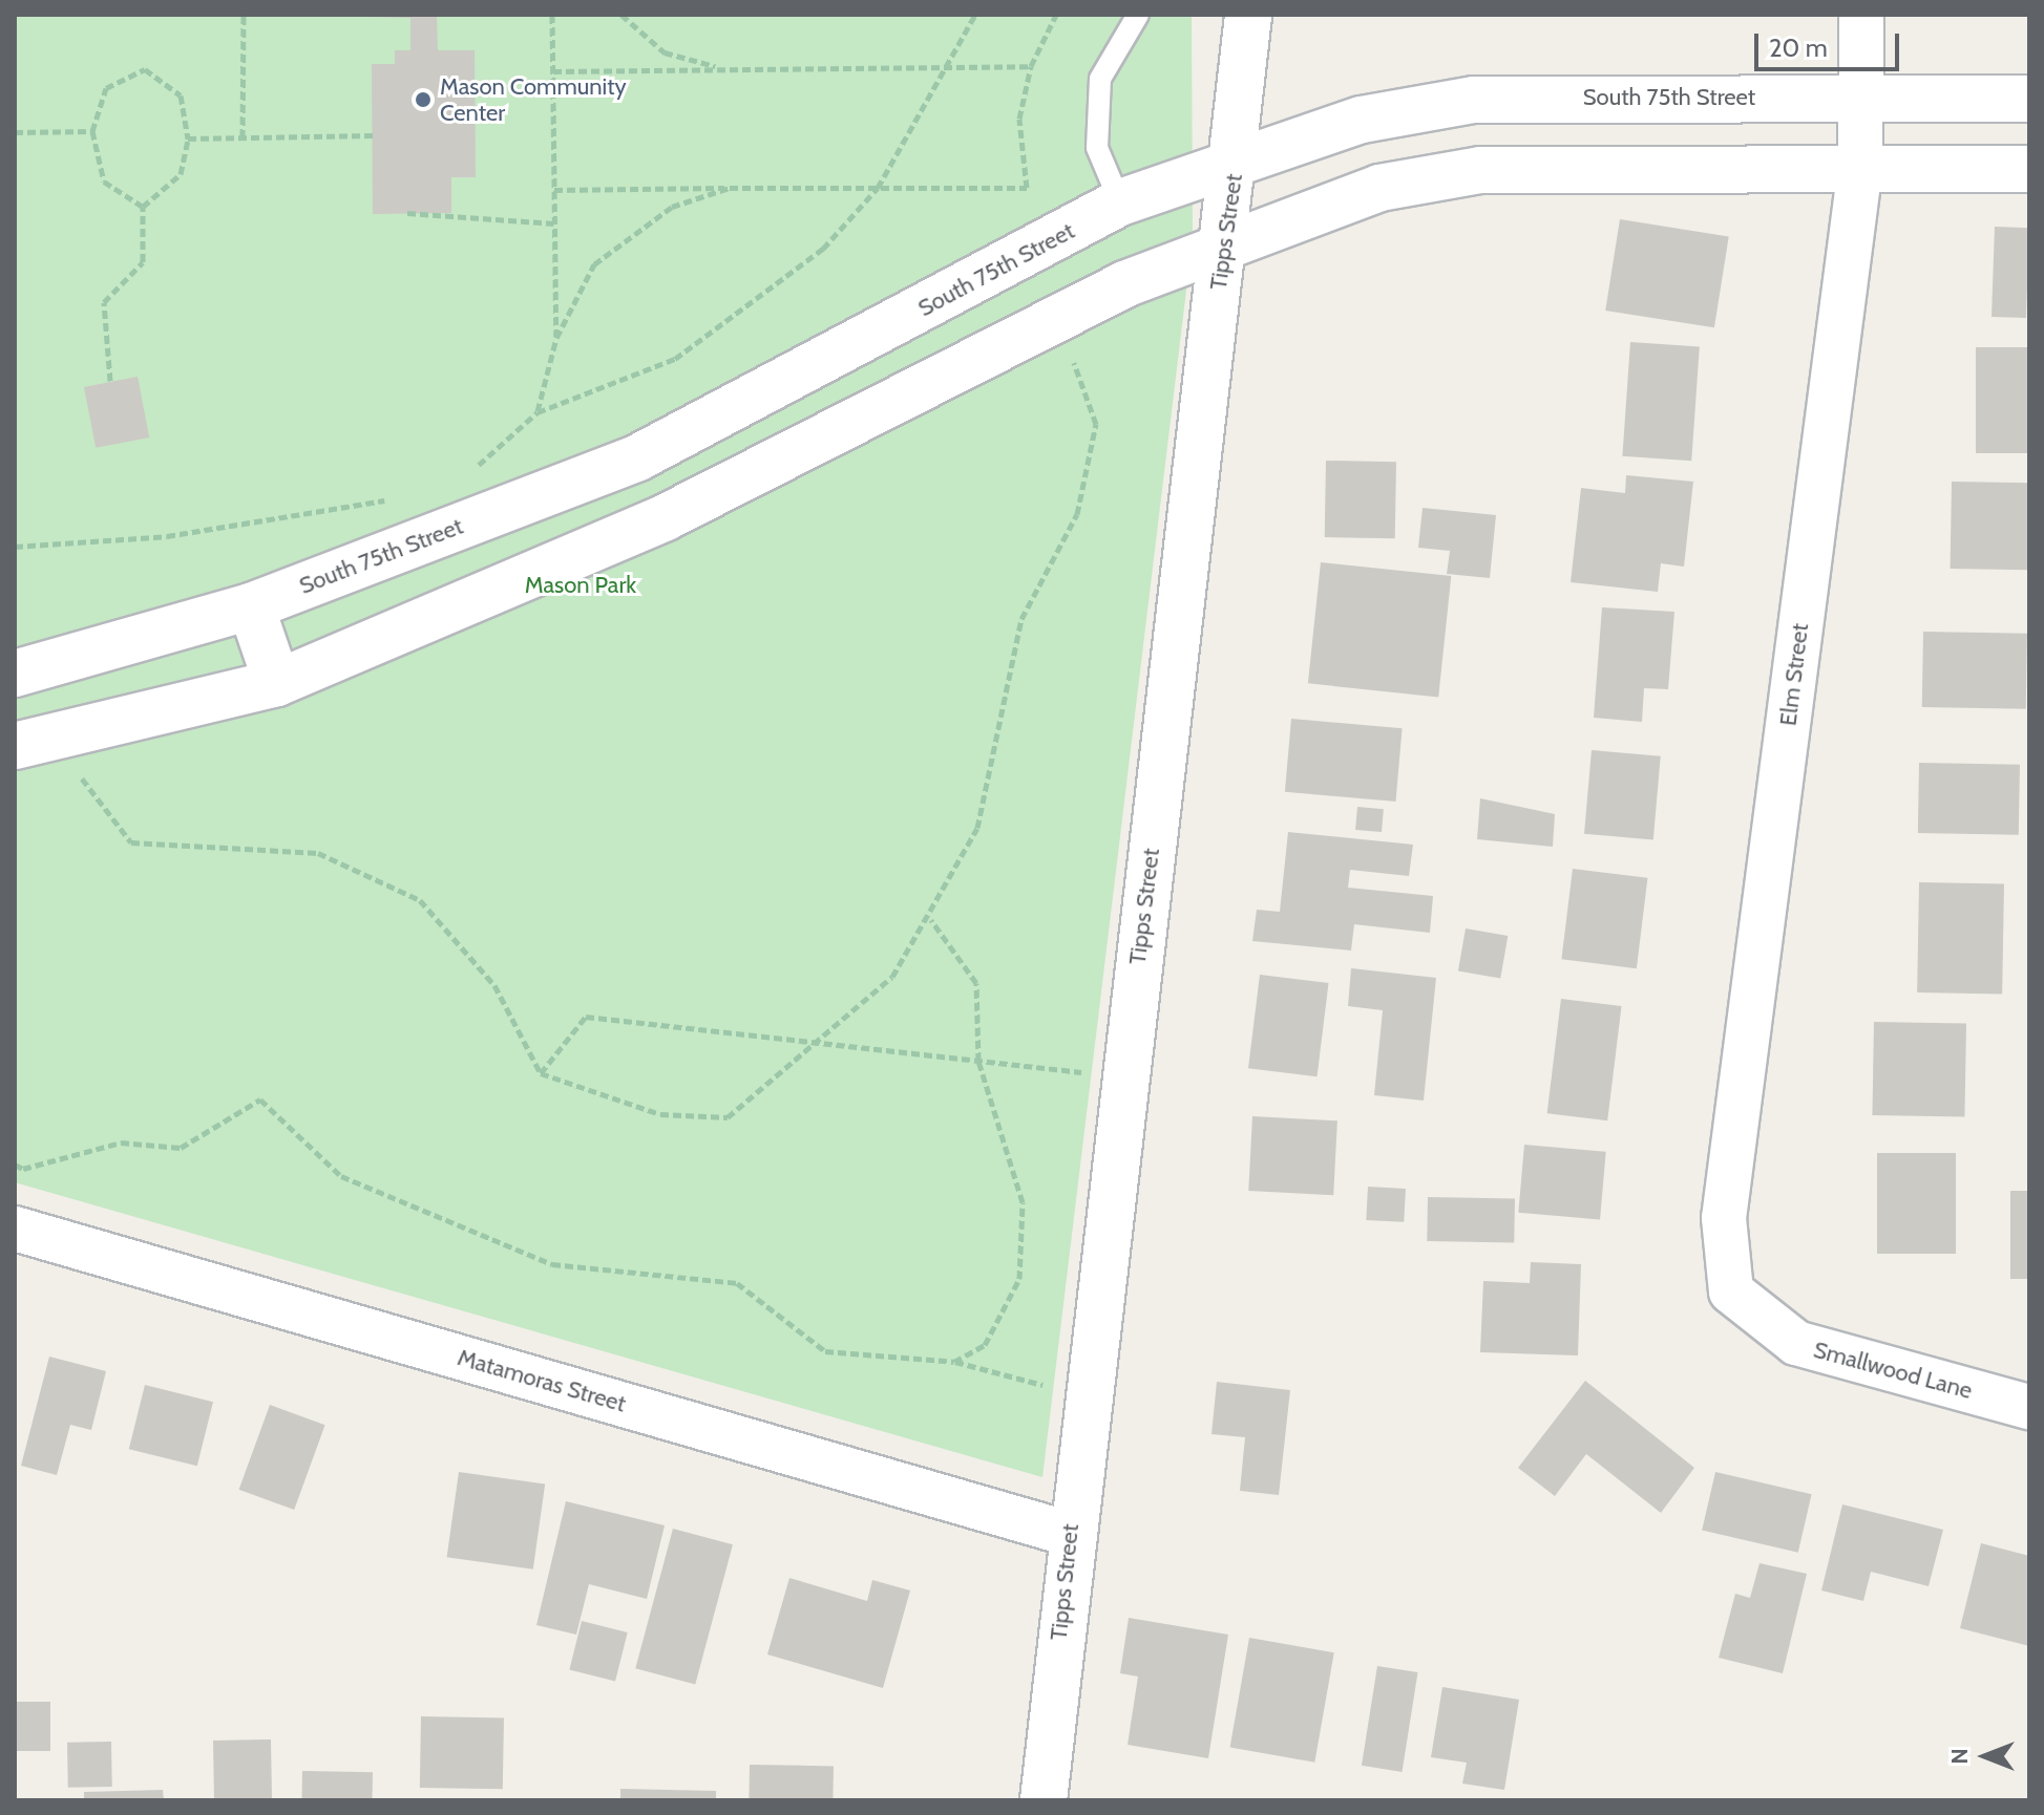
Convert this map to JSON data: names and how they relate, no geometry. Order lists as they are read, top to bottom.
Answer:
{
  "streets": {
    "main road": ["South 75th Street", "Tipps Street"],
    "street": ["Elm Street", "Smallwood Lane", "Matamoras Street"]
  },
  "crossings": [
    ["South 75th Street", "Tipps Street"],
    ["South 75th Street", "Elm Street"],
    ["Tipps Street", "Matamoras Street"],
    ["Elm Street", "Smallwood Lane"]
  ],
  "parks": ["Mason Park"],
  "places": ["Mason Community Center"],
  "scale_bar": "20 m",
  "north": "left"
}
